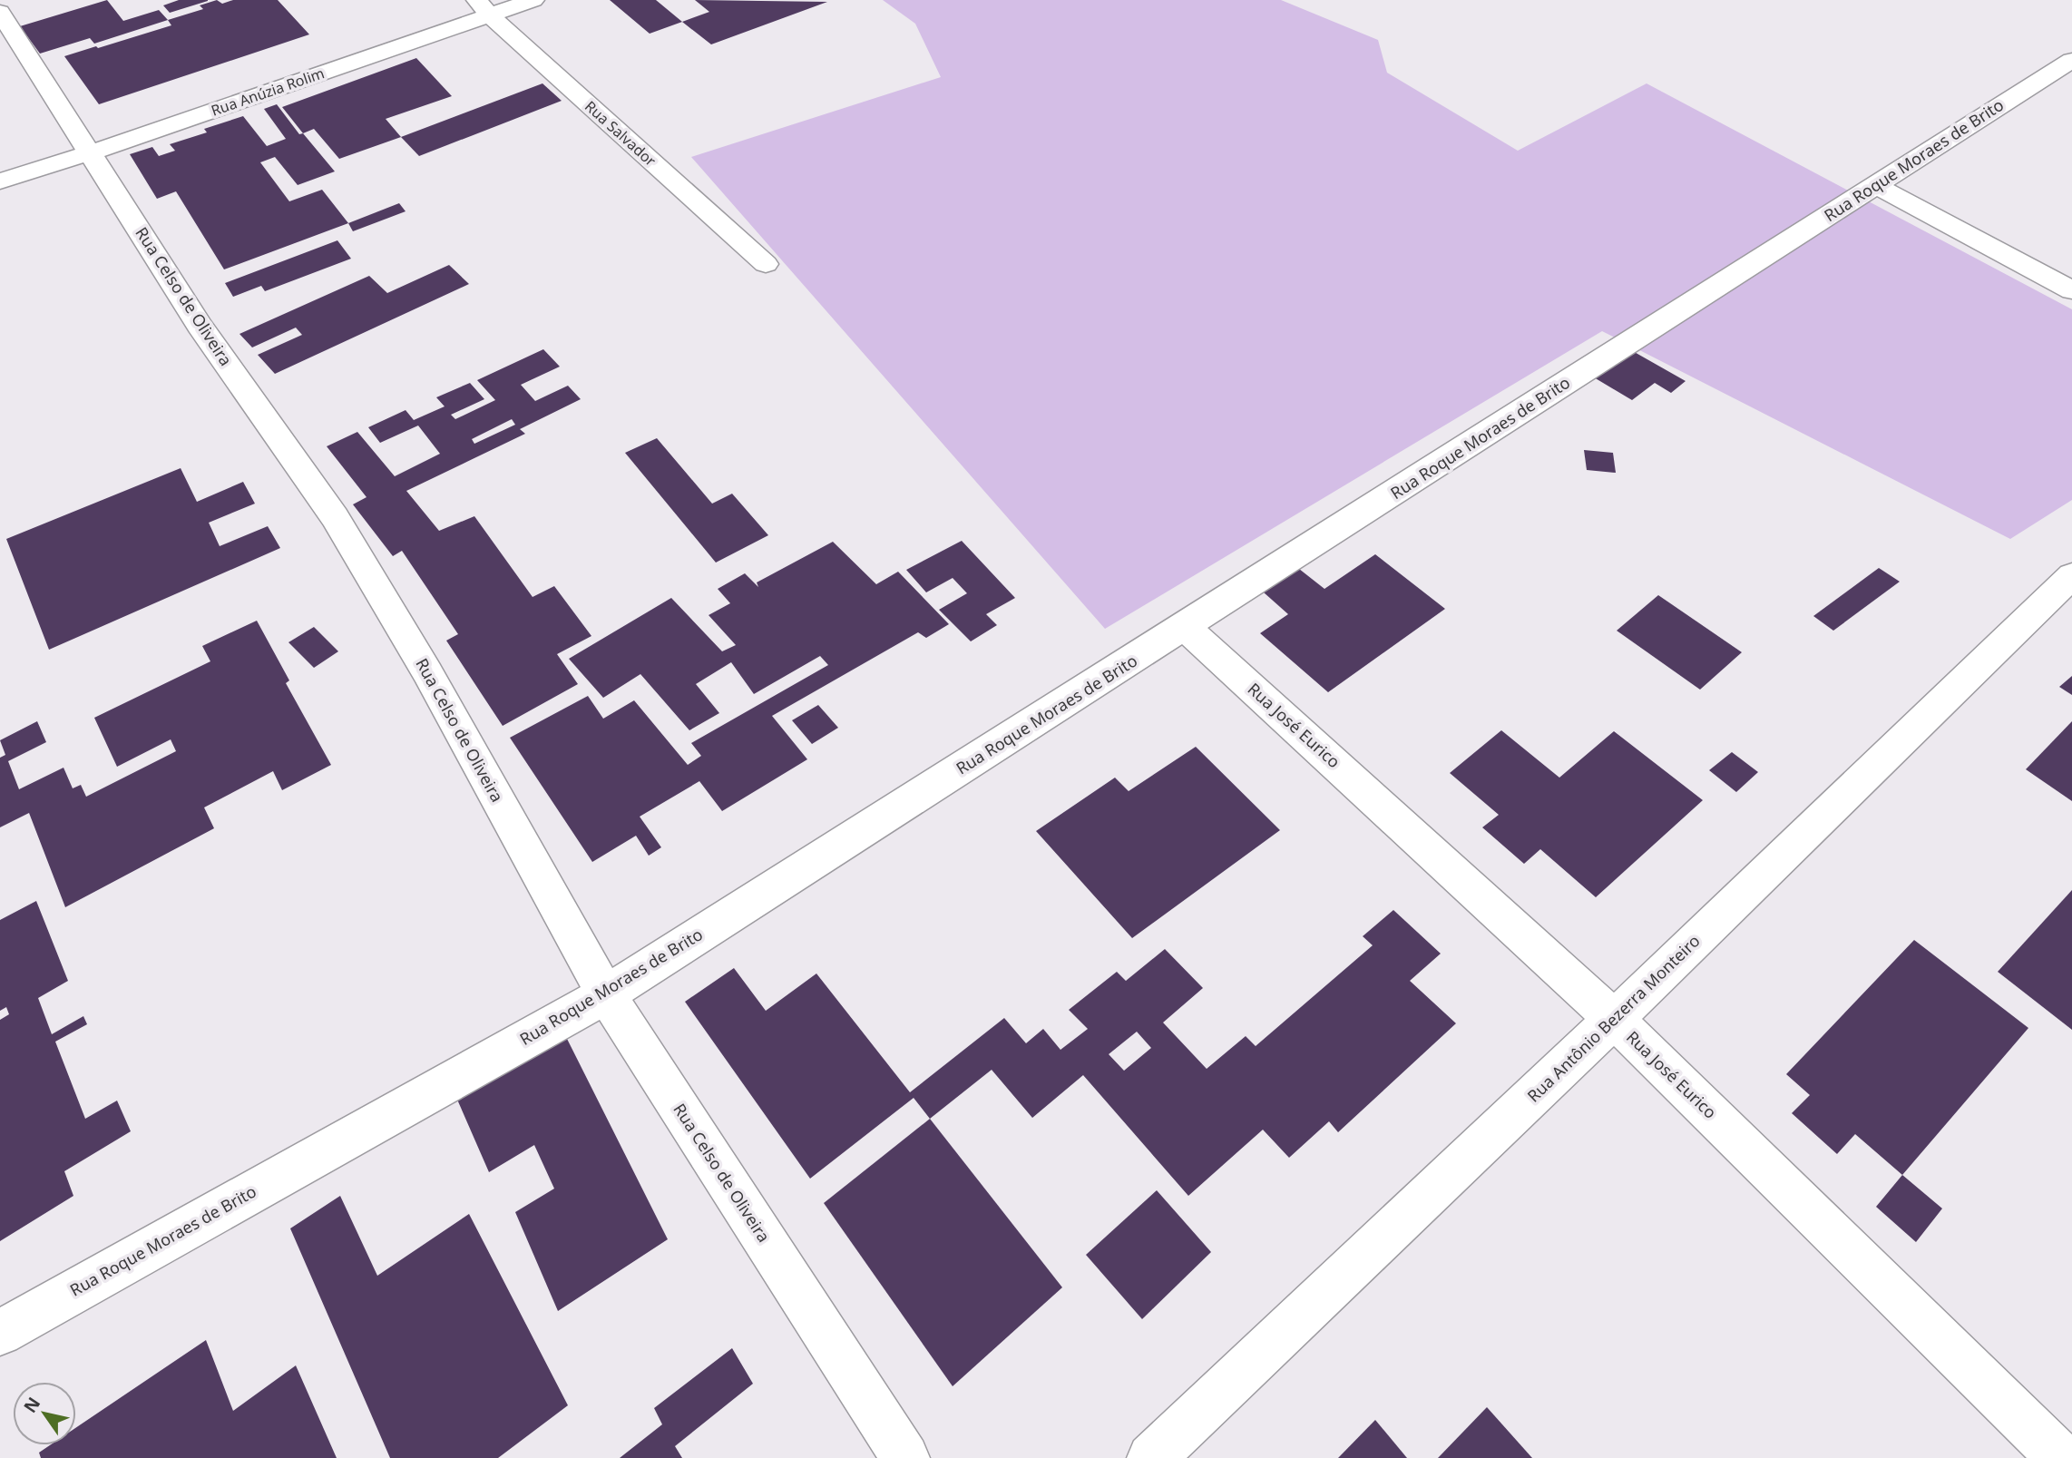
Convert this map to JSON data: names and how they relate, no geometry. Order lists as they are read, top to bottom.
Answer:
{
  "streets": {
    "street": [
      "Rua Anúzia Rolim",
      "Rua Salvador",
      "Rua Roque Moraes de Brito",
      "Rua Celso de Oliveira",
      "Rua José Eurico",
      "Rua Antônio Bezerra Monteiro"
    ]
  },
  "crossings": [
    ["Rua Anúzia Rolim", "Rua Salvador"],
    ["Rua Anúzia Rolim", "Rua Celso de Oliveira"],
    ["Rua Roque Moraes de Brito", "Rua Celso de Oliveira"],
    ["Rua Roque Moraes de Brito", "Rua José Eurico"],
    ["Rua José Eurico", "Rua Antônio Bezerra Monteiro"]
  ],
  "north": "top left"
}
